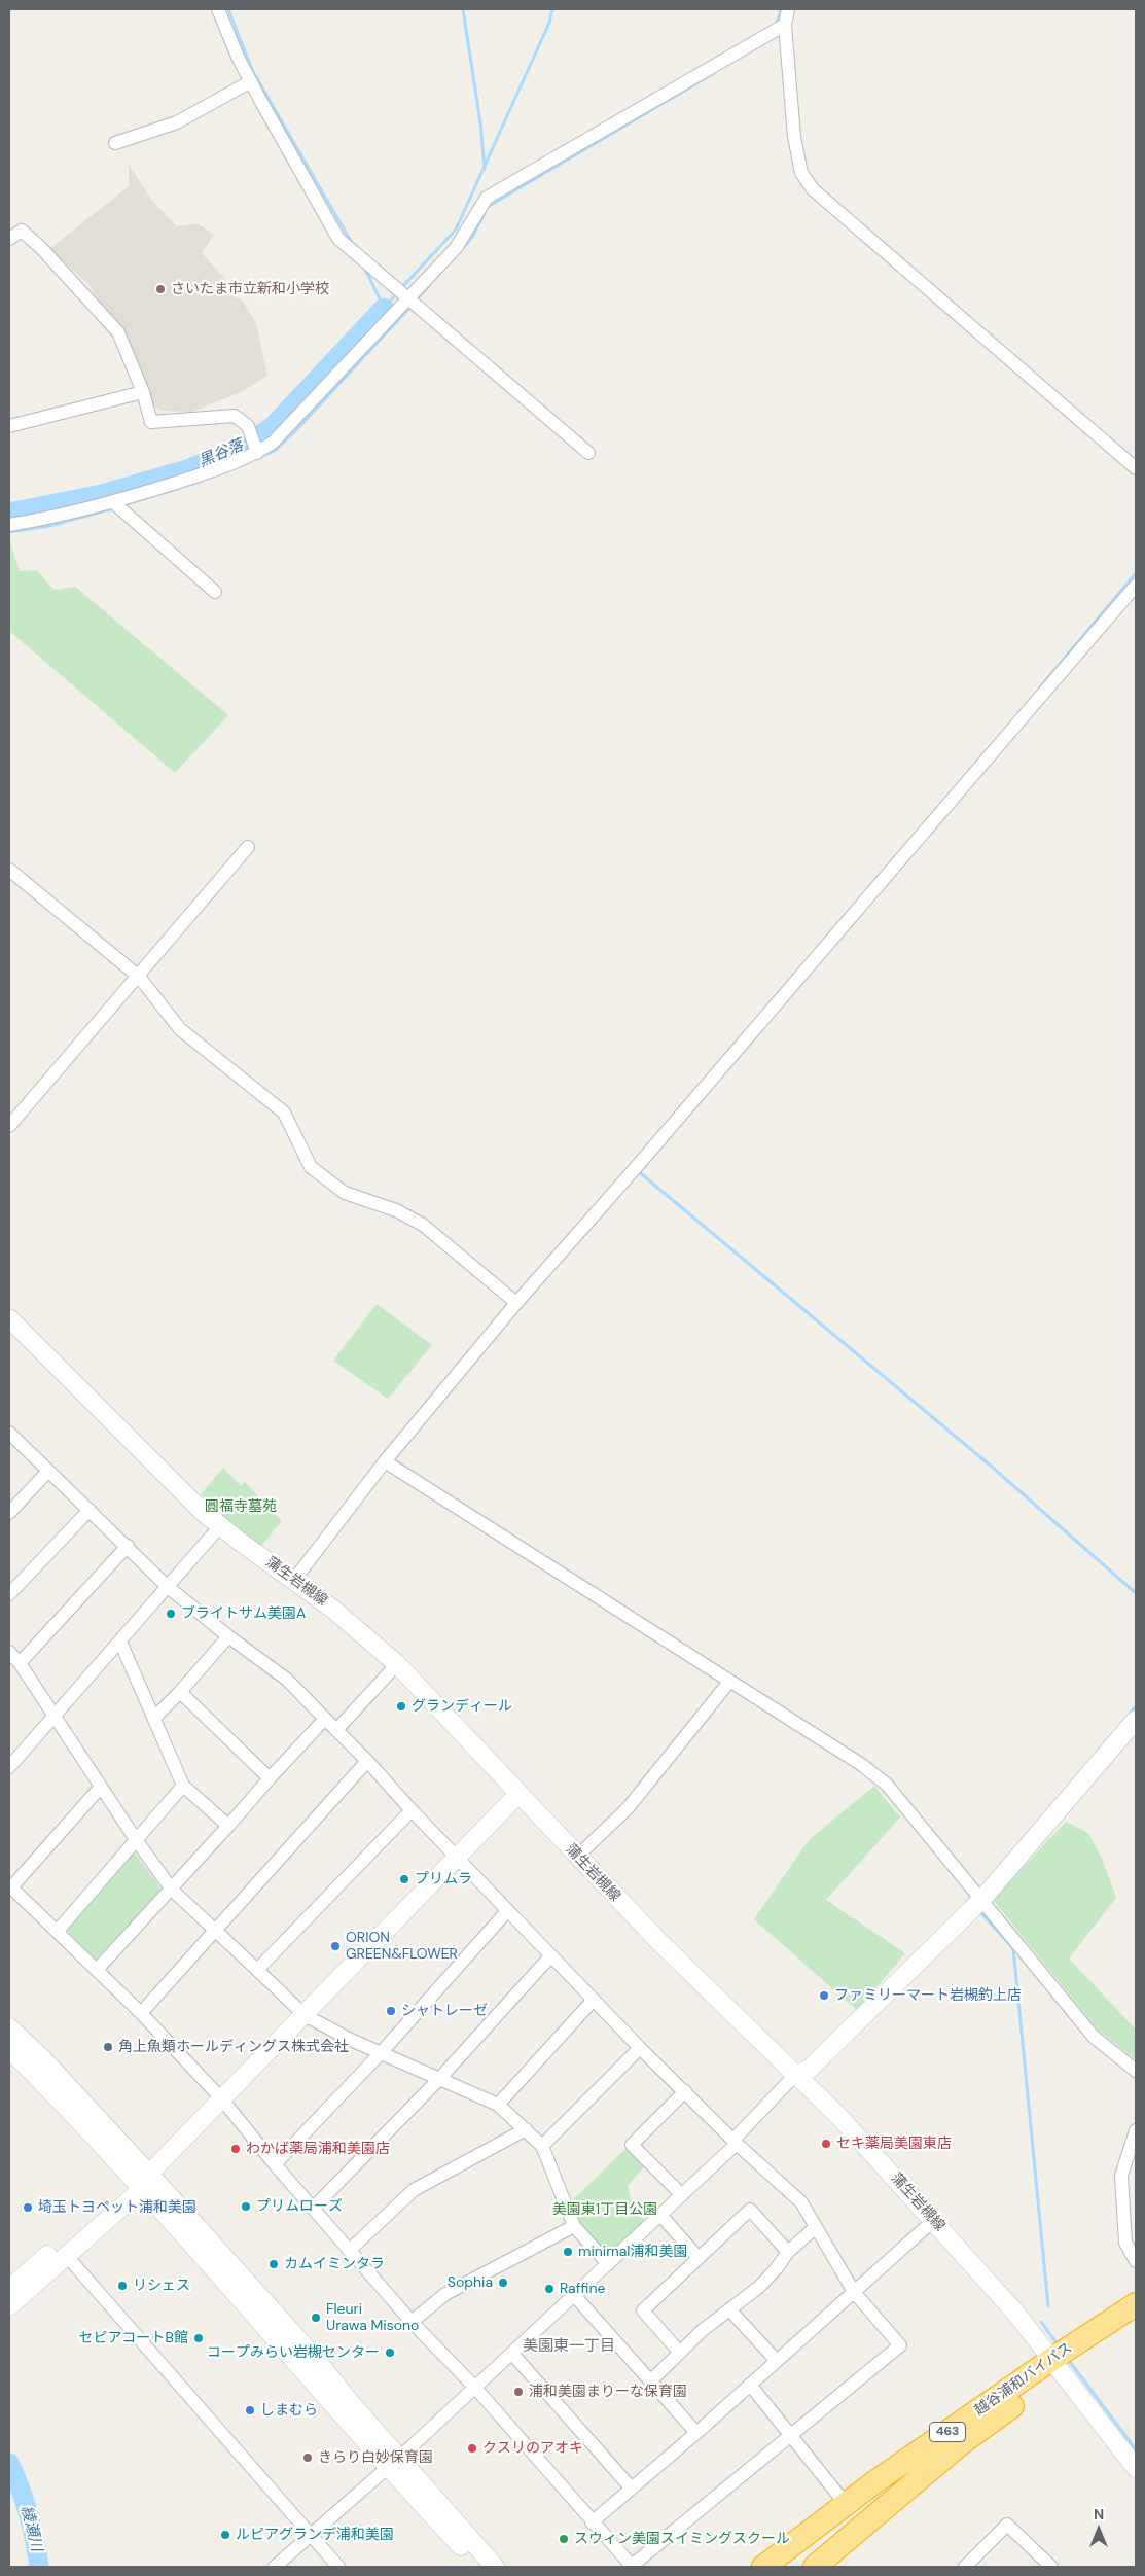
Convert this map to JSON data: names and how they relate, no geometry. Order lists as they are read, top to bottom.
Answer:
{
  "streets": {
    "highway": ["越谷浦和バイパス", "463"],
    "street": ["蒲生岩槻線"]
  },
  "crossings": [
    ["蒲生岩槻線", "越谷浦和バイパス"]
  ],
  "districts": ["美園東一丁目"],
  "water": ["黒谷落", "綾瀬川"],
  "parks": ["圓福寺墓苑", "美園東1丁目公園"],
  "places": [
    "さいたま市立新和小学校",
    "ブライトサム美園A",
    "グランディール",
    "プリムラ",
    "ORION GREEN&FLOWER",
    "ファミリーマート岩槻釣上店",
    "シャトレーゼ",
    "角上魚類ホールディングス株式会社",
    "セキ薬局美園東店",
    "わかば薬局浦和美園店",
    "プリムローズ",
    "埼玉トヨペット浦和美園",
    "minimal浦和美園",
    "カムイミンタラ",
    "Sophia",
    "リシェス",
    "Raffine",
    "Fleuri Urawa Misono",
    "セピアコートB館",
    "コープみらい岩槻センター",
    "浦和美園まりーな保育園",
    "しまむら",
    "クスリのアオキ",
    "きらり白妙保育園",
    "ルピアグランデ浦和美園",
    "スウィン美園スイミングスクール"
  ],
  "north": "top"
}
